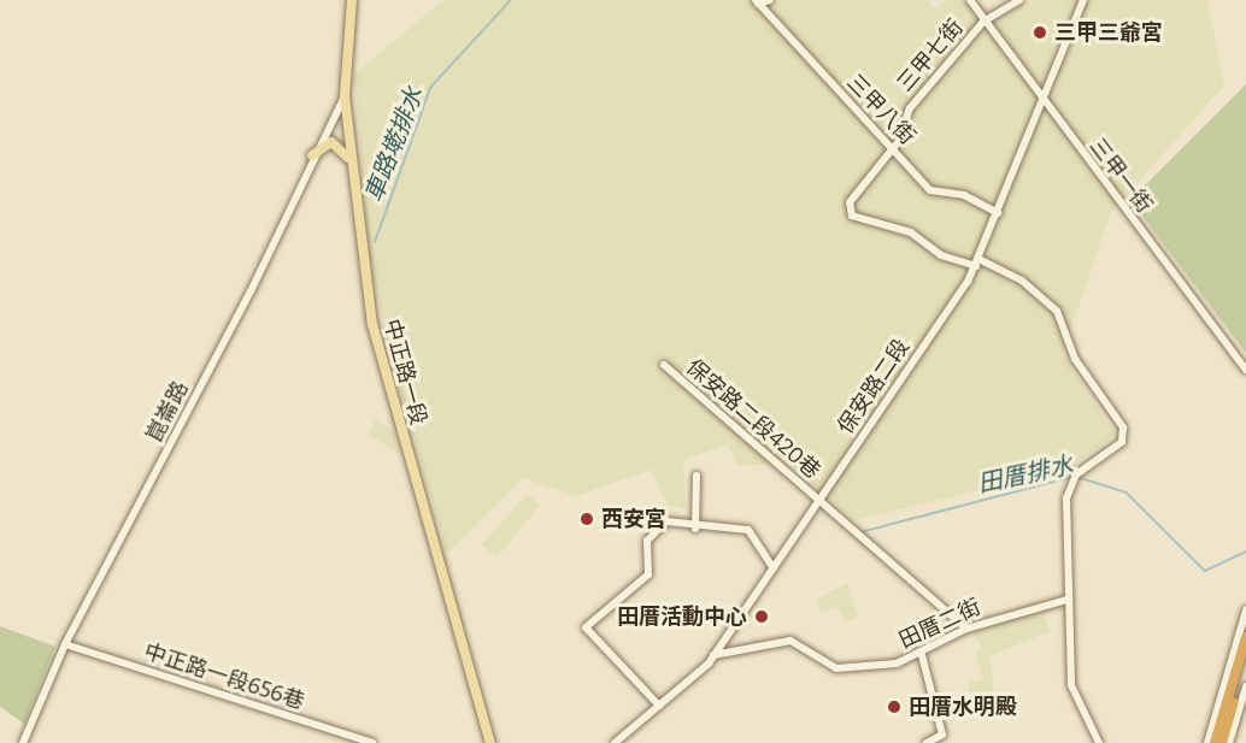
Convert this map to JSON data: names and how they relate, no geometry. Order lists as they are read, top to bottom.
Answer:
{
  "streets": {
    "main road": ["中正路一段"],
    "street": [
      "三甲七街",
      "三甲八街",
      "三甲一街",
      "保安路二段",
      "崑崙路",
      "保安路二段420巷",
      "田厝二街",
      "中正路一段656巷"
    ]
  },
  "crossings": [
    ["三甲七街", "三甲八街"],
    ["三甲七街", "三甲一街"],
    ["三甲七街", "保安路二段"],
    ["三甲八街", "保安路二段"],
    ["三甲一街", "保安路二段"],
    ["中正路一段", "崑崙路"],
    ["保安路二段", "保安路二段420巷"],
    ["保安路二段", "田厝二街"],
    ["崑崙路", "中正路一段656巷"],
    ["保安路二段420巷", "田厝二街"]
  ],
  "water": ["車路墘排水", "田厝排水"],
  "places": [
    "三甲三爺宮",
    "西安宮",
    "田厝活動中心",
    "田厝水明殿"
  ]
}
